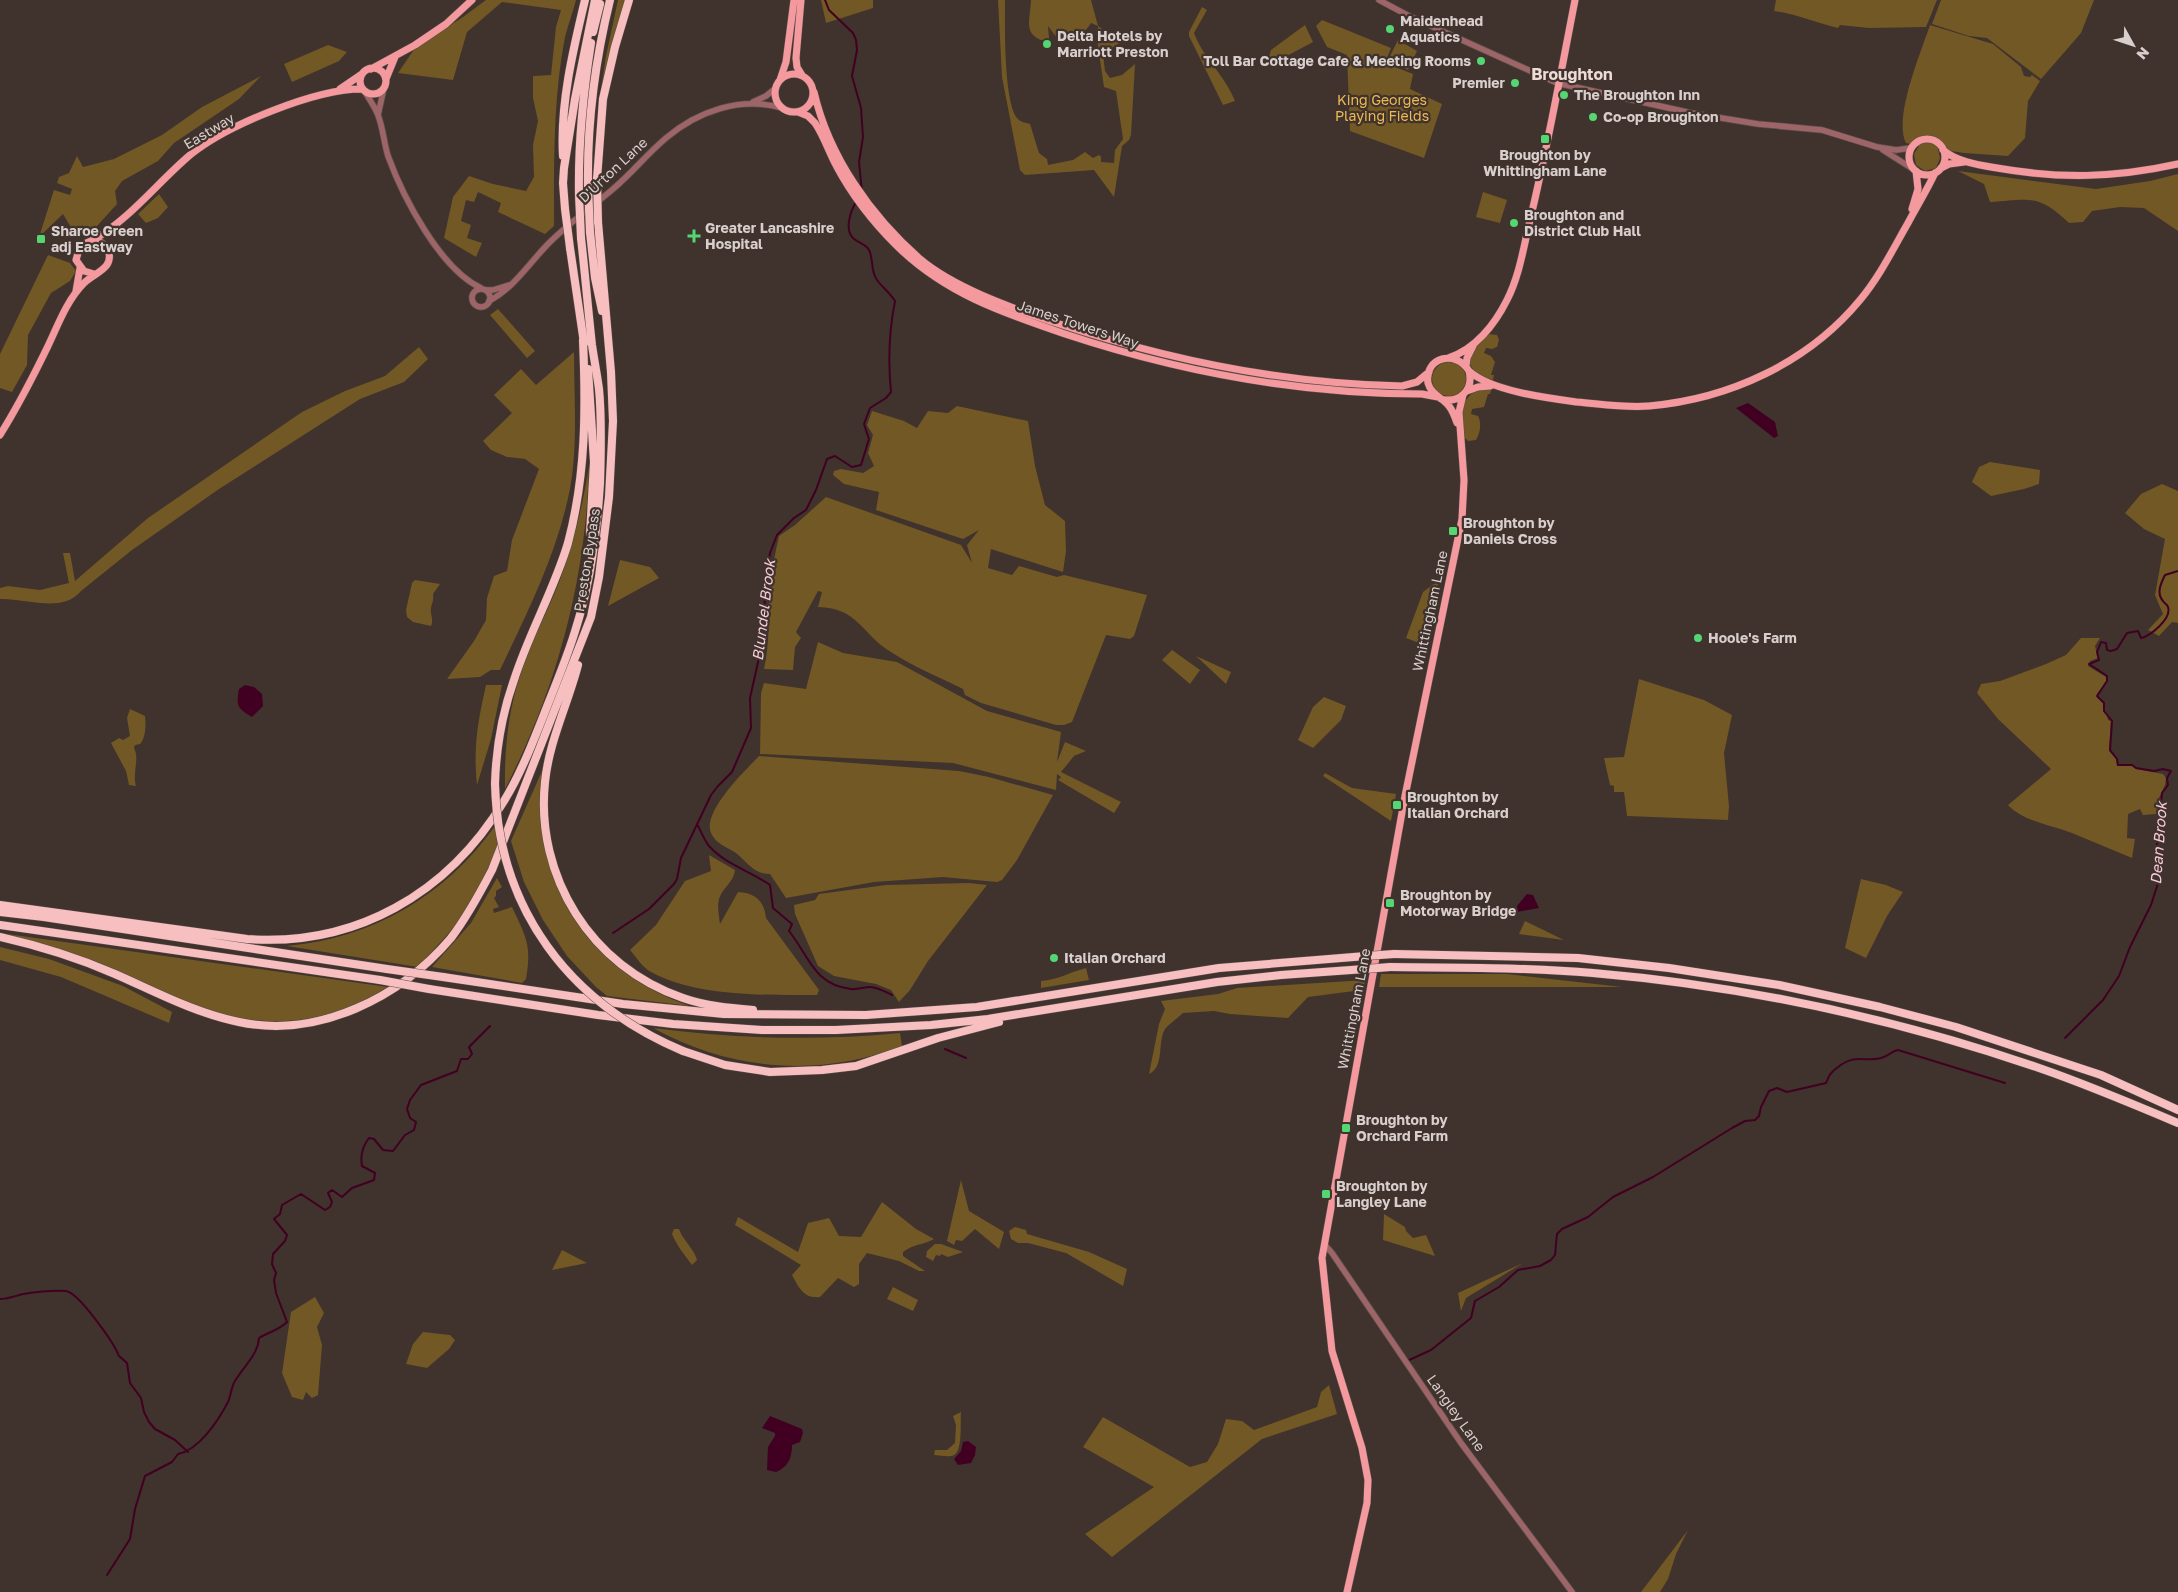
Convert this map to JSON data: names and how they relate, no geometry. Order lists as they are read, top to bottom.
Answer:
{
  "streets": {
    "highway": ["Preston Bypass"],
    "main road": ["Eastway", "James Towers Way", "Whittingham Lane"],
    "street": ["D'Urton Lane", "Langley Lane"]
  },
  "crossings": [
    ["D'Urton Lane", "James Towers Way"],
    ["James Towers Way", "Whittingham Lane"],
    ["Whittingham Lane", "Langley Lane"]
  ],
  "districts": ["Broughton"],
  "water": ["Blundel Brook", "Dean Brook"],
  "parks": ["King Georges Playing Fields"],
  "places": {
    "other": [
      "Maidenhead Aquatics",
      "Delta Hotels by Marriott Preston",
      "Toll Bar Cottage Cafe & Meeting Rooms",
      "Premier",
      "The Broughton Inn",
      "Co-op Broughton",
      "Broughton and District Club Hall",
      "Hoole's Farm",
      "Italian Orchard"
    ],
    "transit": [
      "Broughton by Whittingham Lane",
      "Sharoe Green adj Eastway",
      "Broughton by Daniels Cross",
      "Broughton by Italian Orchard",
      "Broughton by Motorway Bridge",
      "Broughton by Orchard Farm",
      "Broughton by Langley Lane"
    ],
    "health": ["Greater Lancashire Hospital"]
  },
  "north": "bottom right"
}
